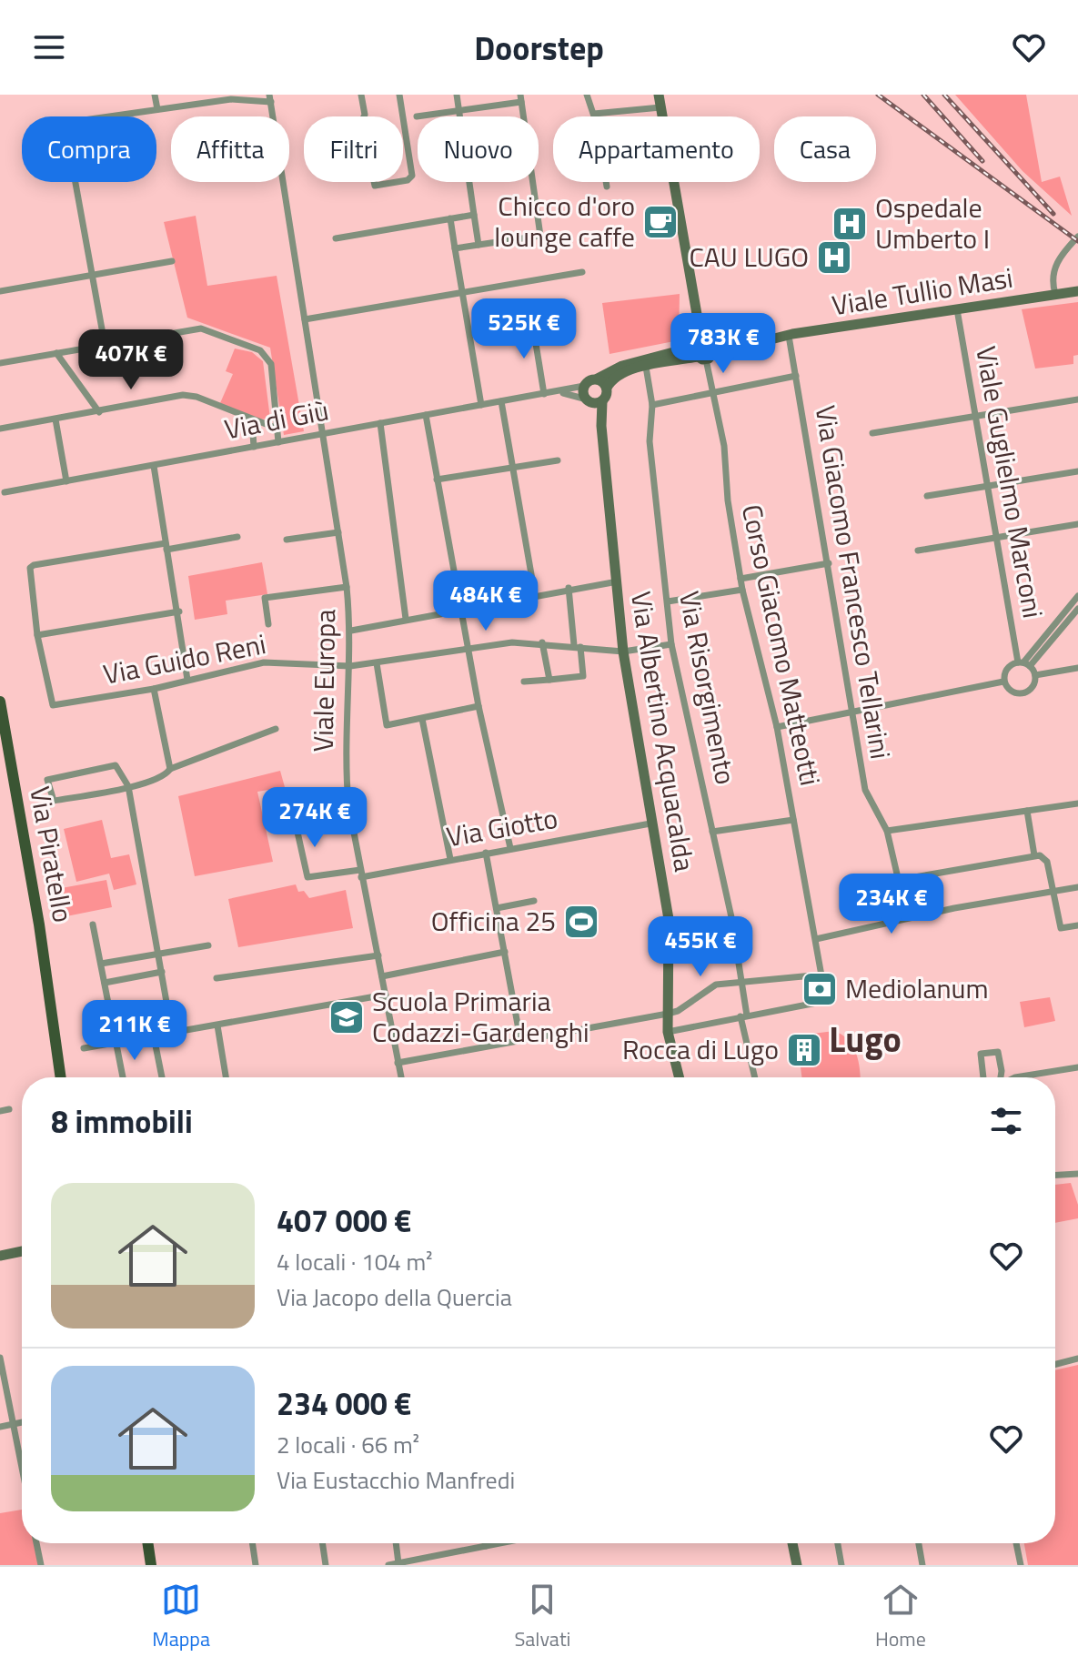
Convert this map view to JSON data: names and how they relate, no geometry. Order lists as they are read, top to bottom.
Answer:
{
  "streets": {
    "main road": ["Viale Tullio Masi", "Via Albertino Acquacalda", "Via Piratello"],
    "street": [
      "Via di Giù",
      "Viale Guglielmo Marconi",
      "Via Giacomo Francesco Tellarini",
      "Corso Giacomo Matteotti",
      "Via Guido Reni",
      "Viale Europa",
      "Via Risorgimento",
      "Via Giotto"
    ]
  },
  "crossings": [
    ["Viale Tullio Masi", "Via di Giù"],
    ["Viale Tullio Masi", "Viale Guglielmo Marconi"],
    ["Viale Tullio Masi", "Via Giacomo Francesco Tellarini"],
    ["Viale Tullio Masi", "Corso Giacomo Matteotti"],
    ["Viale Tullio Masi", "Via Risorgimento"],
    ["Via di Giù", "Viale Europa"],
    ["Via di Giù", "Via Albertino Acquacalda"],
    ["Via Guido Reni", "Viale Europa"],
    ["Via Guido Reni", "Via Risorgimento"],
    ["Via Guido Reni", "Via Albertino Acquacalda"],
    ["Viale Europa", "Via Giotto"],
    ["Via Albertino Acquacalda", "Via Giotto"]
  ],
  "districts": ["Lugo"],
  "places": {
    "cafe": ["Chicco d'oro lounge caffe"],
    "hospital": ["Ospedale Umberto I", "CAU LUGO"],
    "sports": ["Officina 25"],
    "bank": ["Mediolanum"],
    "school or university": ["Scuola Primaria Codazzi-Gardenghi"],
    "building": ["Rocca di Lugo"]
  },
  "page": {
    "header": "Doorstep",
    "chip": [
      "Compra",
      "Affitta",
      "Filtri",
      "Nuovo",
      "Appartamento",
      "Casa"
    ],
    "price": [
      "525K €",
      "783K €",
      "407K €",
      "484K €",
      "274K €",
      "234K €",
      "455K €",
      "211K €"
    ],
    "heading": "8 immobili",
    "list": [
      {
        "name": "407 000 €",
        "note": "4 locali · 104 m² · Via Jacopo della Quercia"
      },
      {
        "name": "234 000 €",
        "note": "2 locali · 66 m² · Via Eustacchio Manfredi"
      }
    ],
    "tabs": ["Mappa", "Salvati", "Home"]
  }
}
